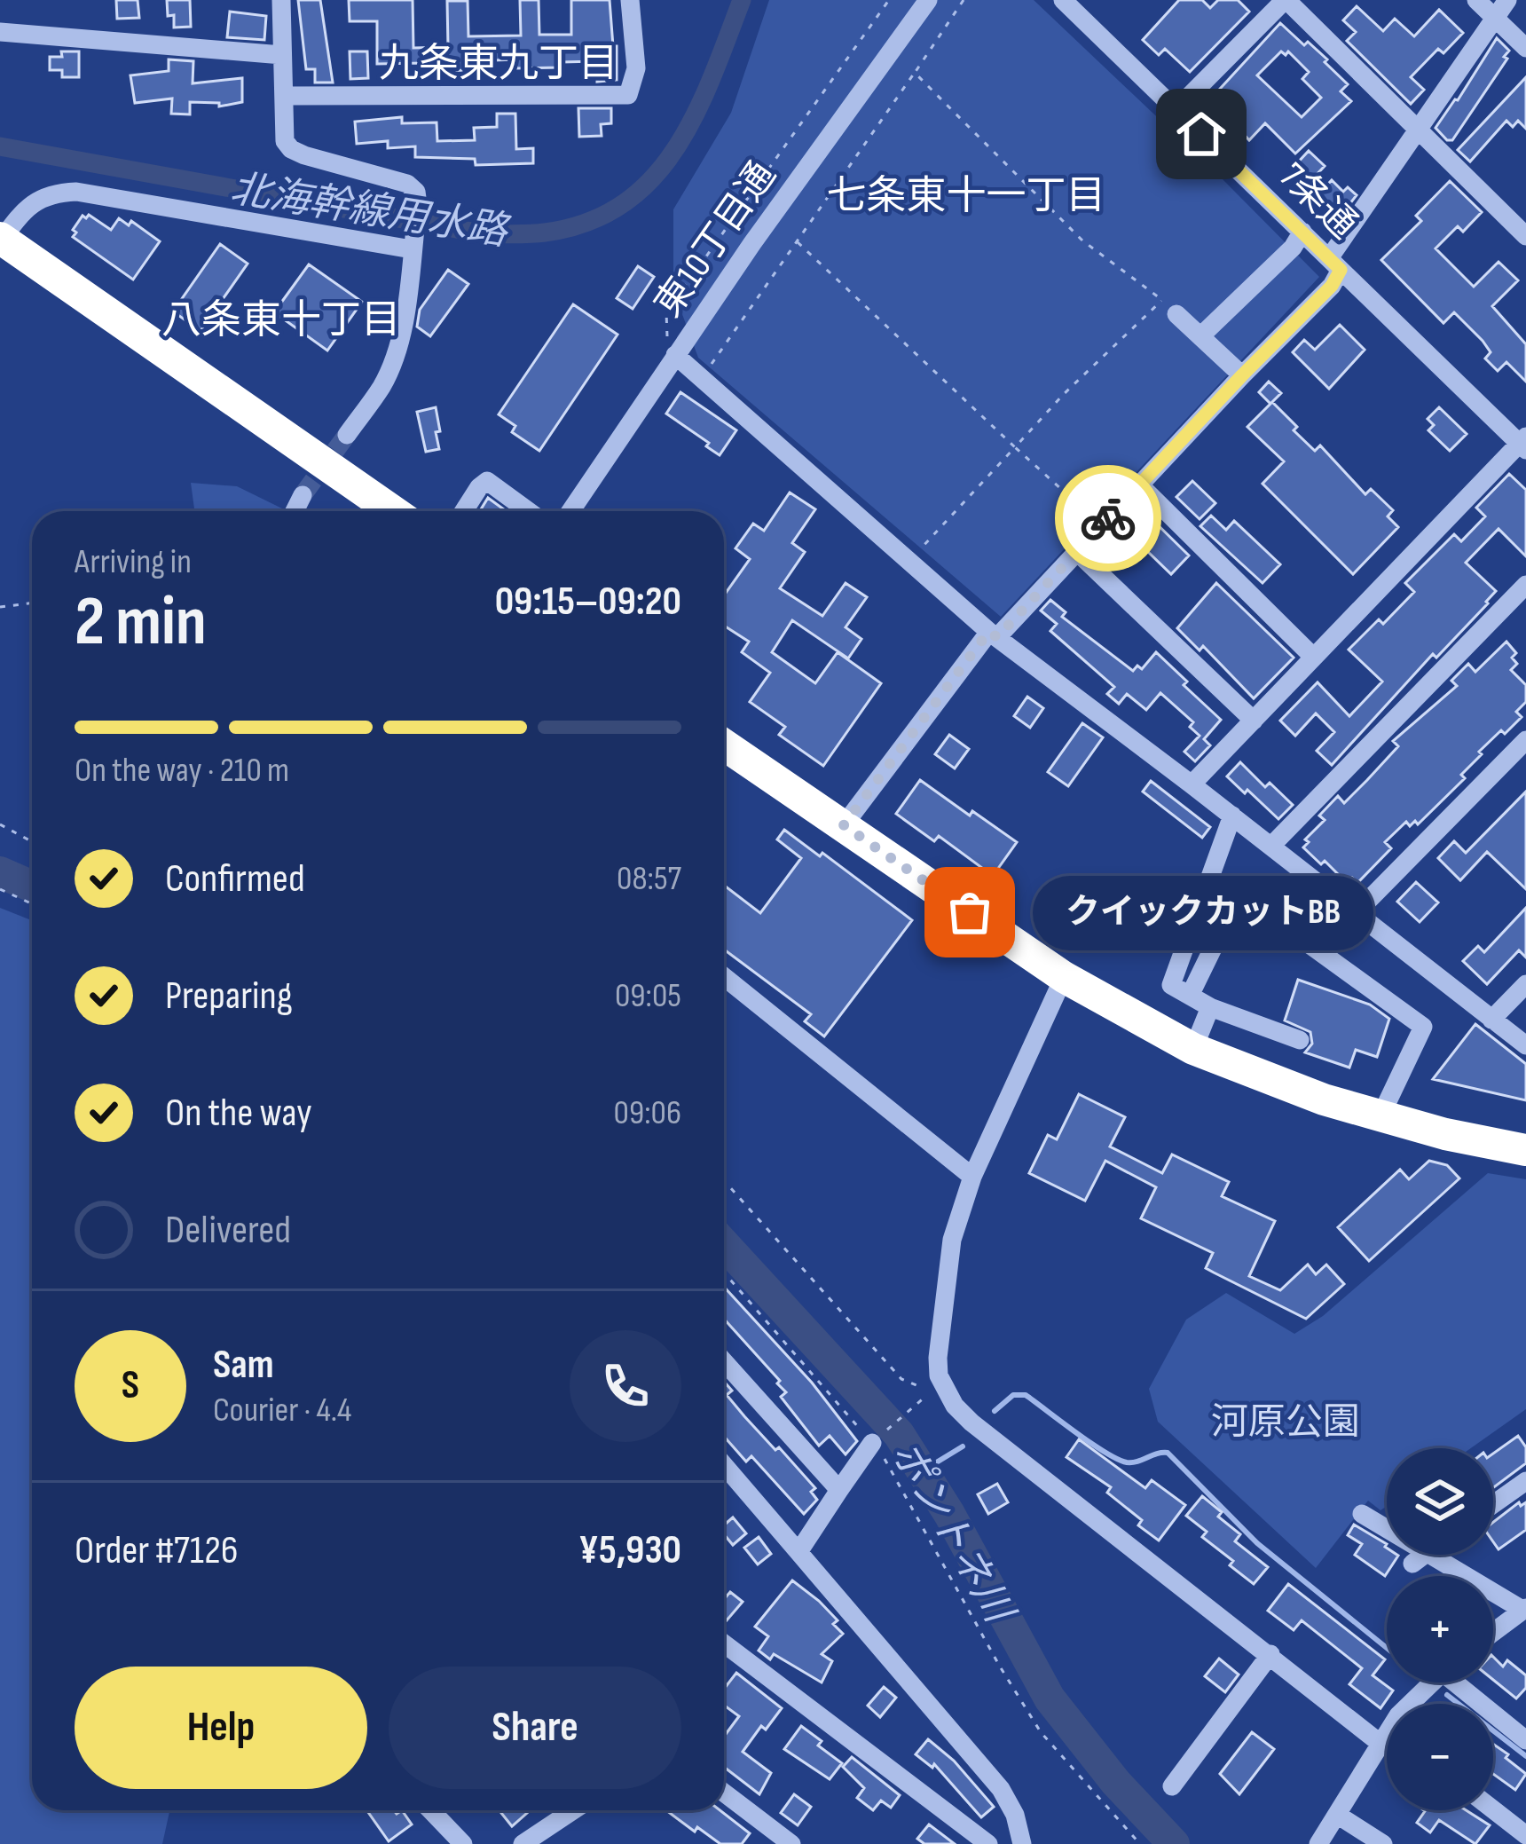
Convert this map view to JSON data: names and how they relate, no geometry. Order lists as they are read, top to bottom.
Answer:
{
  "streets": {
    "street": ["7条通", "東10丁目通"]
  },
  "districts": ["九条東九丁目", "七条東十一丁目", "八条東十丁目"],
  "water": ["北海幹線用水路", "ポントネ川"],
  "parks": ["河原公園"],
  "places": ["クイックカットBB"],
  "page": {
    "heading": ["2 min", "Arriving in", "09:15–09:20"],
    "panel": [
      "Sam",
      "Courier · 4.4",
      "Order #7126",
      "¥5,930"
    ],
    "bar": "On the way · 210 m",
    "list": [
      ["Confirmed", "08:57"],
      ["Preparing", "09:05"],
      ["On the way", "09:06"],
      "Delivered"
    ],
    "bubble": "クイックカットBB",
    "round": "S",
    "map_buttons": ["+", "−"],
    "buttons": ["Help", "Share"]
  }
}
